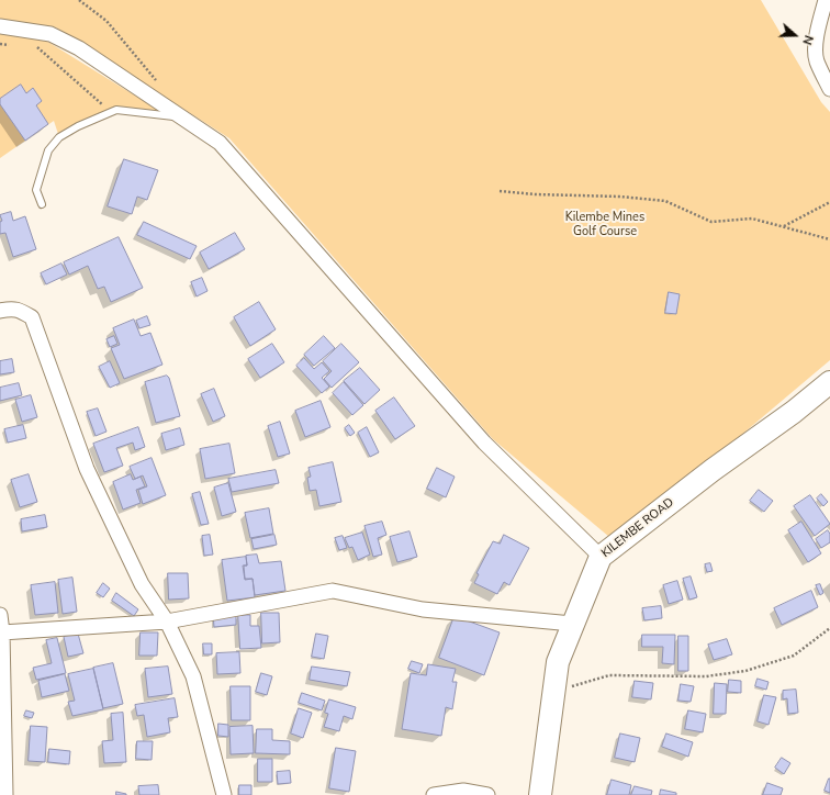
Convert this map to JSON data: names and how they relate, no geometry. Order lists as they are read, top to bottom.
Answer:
{
  "streets": {
    "main road": ["KILEMBE ROAD"]
  },
  "parks": ["Kilembe Mines Golf Course"],
  "north": "right"
}
